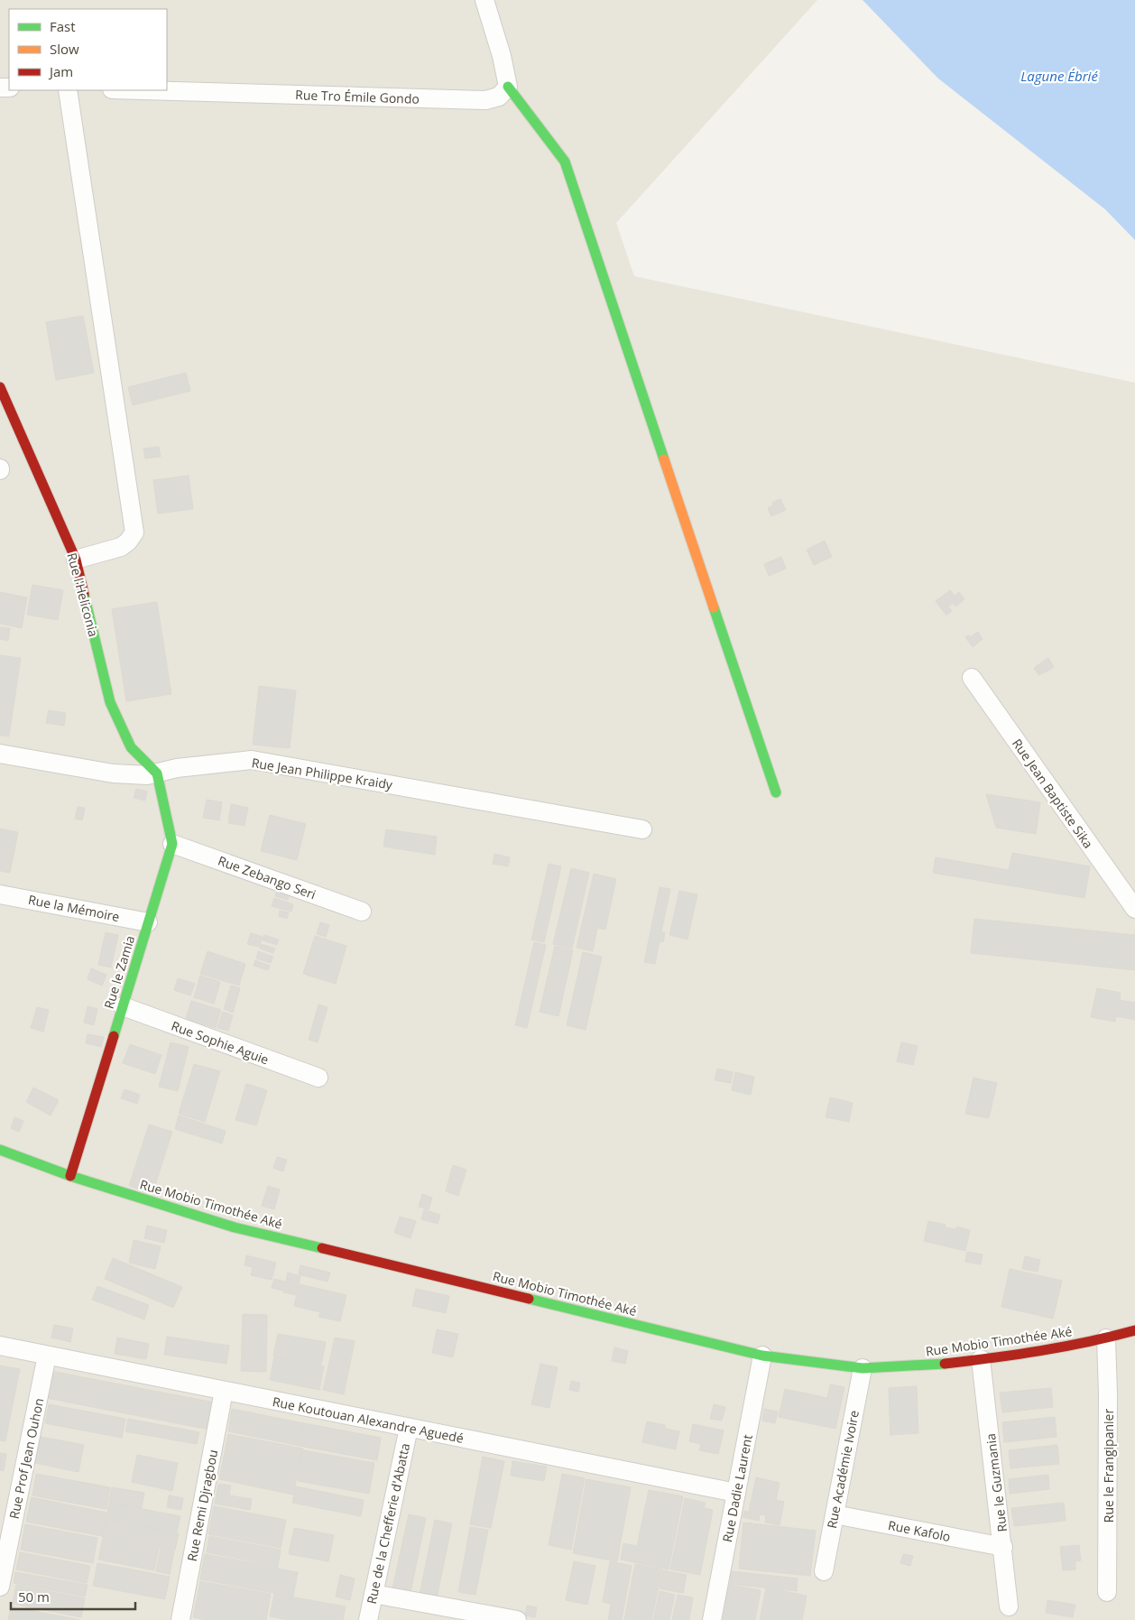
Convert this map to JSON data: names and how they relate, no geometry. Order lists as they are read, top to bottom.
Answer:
{
  "streets": {
    "street": [
      "Rue Tro Émile Gondo",
      "Rue l'Heliconia",
      "Rue Jean Philippe Kraidy",
      "Rue Jean Baptiste Sika",
      "Rue Zebango Seri",
      "Rue la Mémoire",
      "Rue le Zamia",
      "Rue Sophie Aguie",
      "Rue Mobio Timothée Aké",
      "Rue Koutouan Alexandre Aguedé",
      "Rue Prof Jean Ouhon",
      "Rue le Frangipanier",
      "Rue Académie Ivoire",
      "Rue le Guzmania",
      "Rue Dadie Laurent",
      "Rue Remi Djragbou",
      "Rue de la Chefferie d'Abatta",
      "Rue Kafolo"
    ]
  },
  "crossings": [
    ["Rue l'Heliconia", "Rue Jean Philippe Kraidy"],
    ["Rue l'Heliconia", "Rue le Zamia"],
    ["Rue Jean Philippe Kraidy", "Rue le Zamia"],
    ["Rue Zebango Seri", "Rue le Zamia"],
    ["Rue la Mémoire", "Rue le Zamia"],
    ["Rue le Zamia", "Rue Sophie Aguie"],
    ["Rue le Zamia", "Rue Mobio Timothée Aké"],
    ["Rue Mobio Timothée Aké", "Rue le Frangipanier"],
    ["Rue Mobio Timothée Aké", "Rue Académie Ivoire"],
    ["Rue Mobio Timothée Aké", "Rue le Guzmania"],
    ["Rue Mobio Timothée Aké", "Rue Dadie Laurent"],
    ["Rue Koutouan Alexandre Aguedé", "Rue Prof Jean Ouhon"],
    ["Rue Koutouan Alexandre Aguedé", "Rue Dadie Laurent"],
    ["Rue Koutouan Alexandre Aguedé", "Rue Remi Djragbou"],
    ["Rue Koutouan Alexandre Aguedé", "Rue de la Chefferie d'Abatta"],
    ["Rue Académie Ivoire", "Rue Kafolo"],
    ["Rue le Guzmania", "Rue Kafolo"]
  ],
  "water": ["Lagune Ébrié"],
  "legend": ["Fast", "Slow", "Jam"],
  "scale_bar": "50 m"
}
